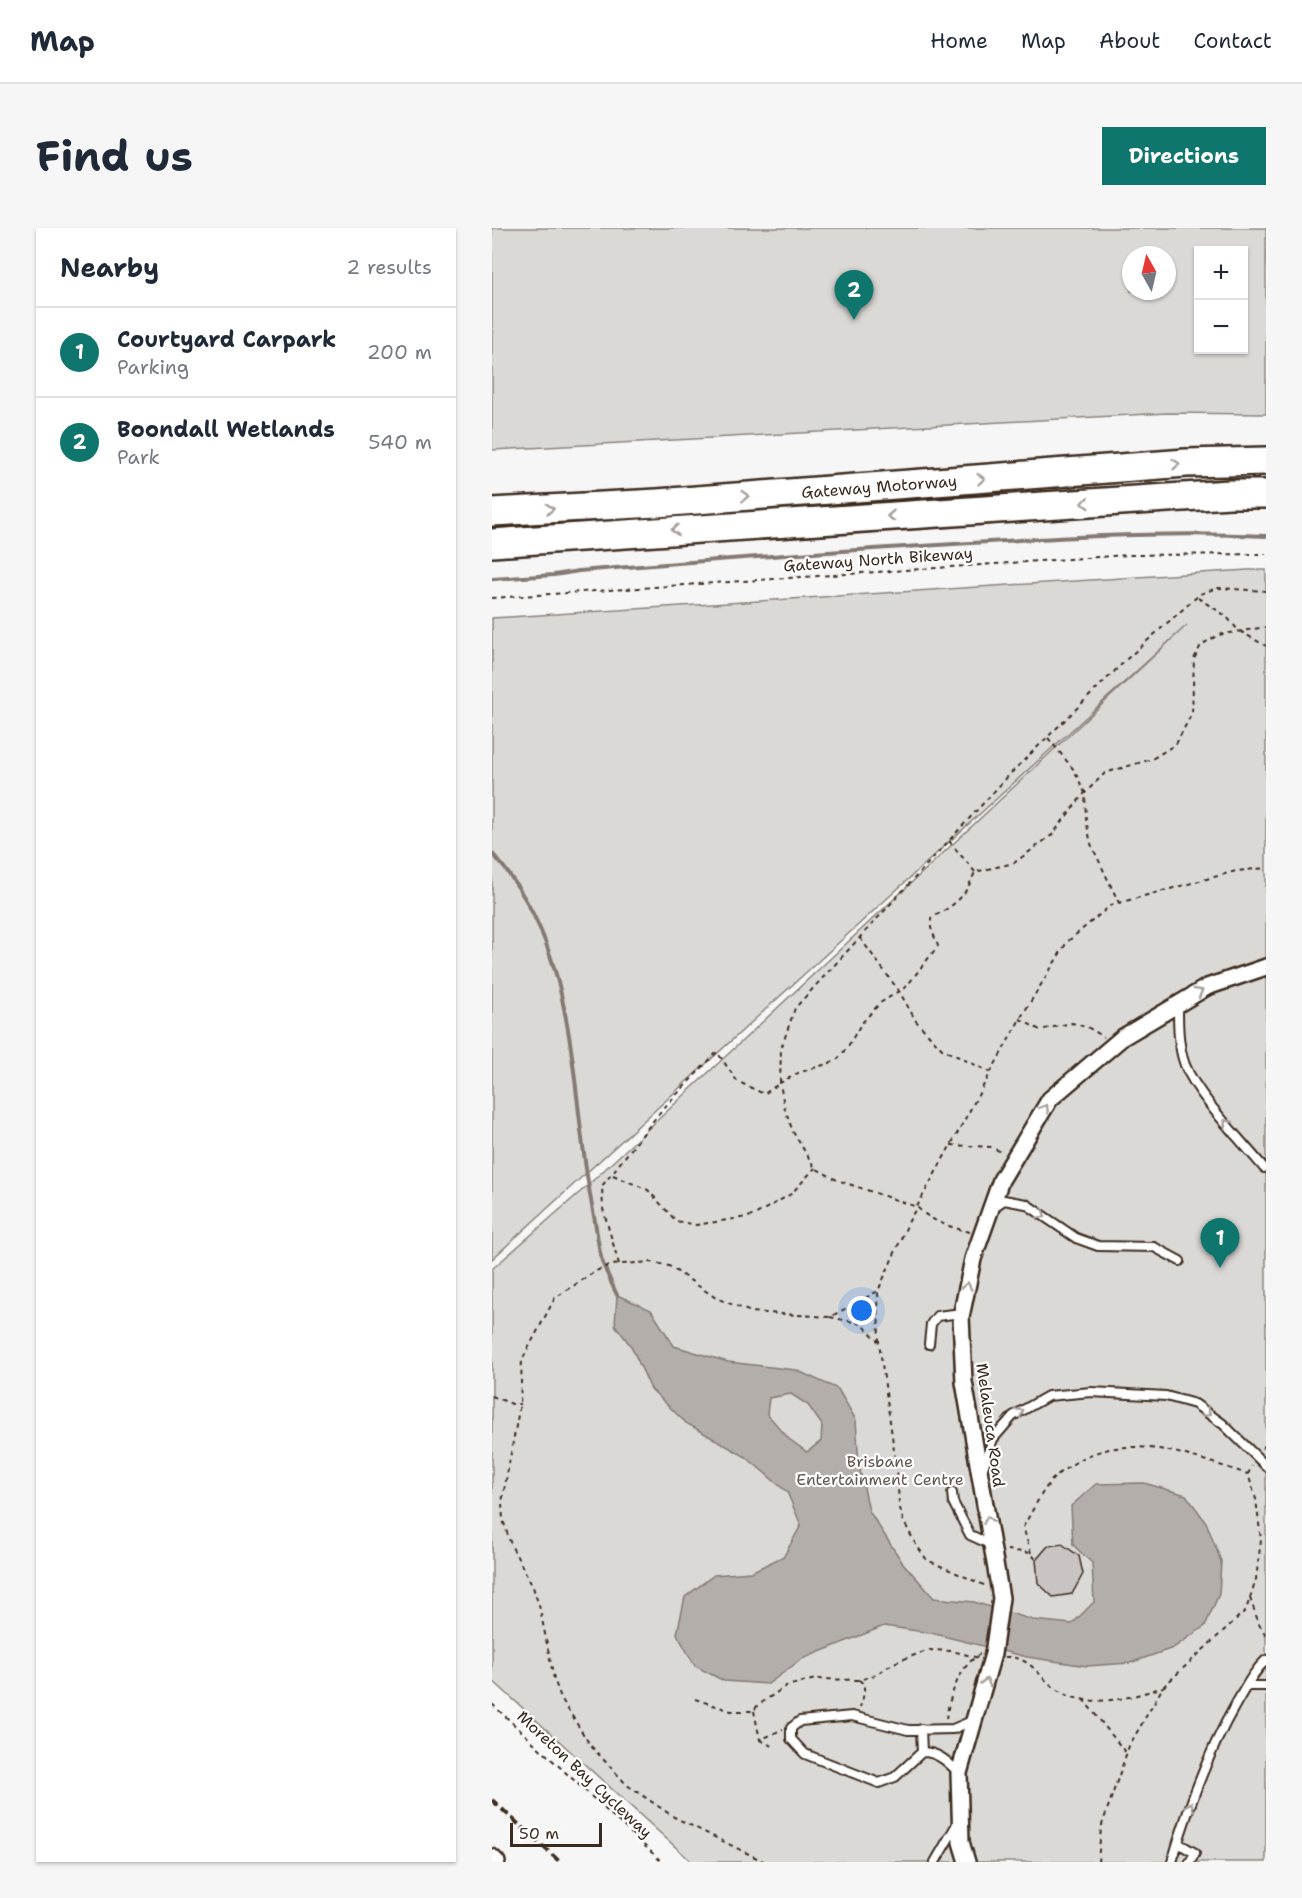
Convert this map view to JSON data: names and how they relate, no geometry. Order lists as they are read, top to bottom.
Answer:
{
  "streets": {
    "highway": ["Gateway Motorway"],
    "street": ["Melaleuca Road"],
    "path": ["Gateway North Bikeway", "Moreton Bay Cycleway"]
  },
  "one_way": ["Melaleuca Road"],
  "parks": ["Brisbane Entertainment Centre"],
  "scale_bar": "50 m",
  "north": "top",
  "page": {
    "header": "Map",
    "nav": [
      "Home",
      "Map",
      "About",
      "Contact"
    ],
    "buttons": "Directions",
    "title": "Find us",
    "heading": ["Nearby", "2 results"],
    "map_buttons": ["+", "−"],
    "pins": ["2", "1"],
    "list": [
      {
        "mark": "1",
        "name": "Courtyard Carpark",
        "note": "Parking",
        "value": "200 m"
      },
      {
        "mark": "2",
        "name": "Boondall Wetlands",
        "note": "Park",
        "value": "540 m"
      }
    ],
    "scale": "50 m"
  }
}
